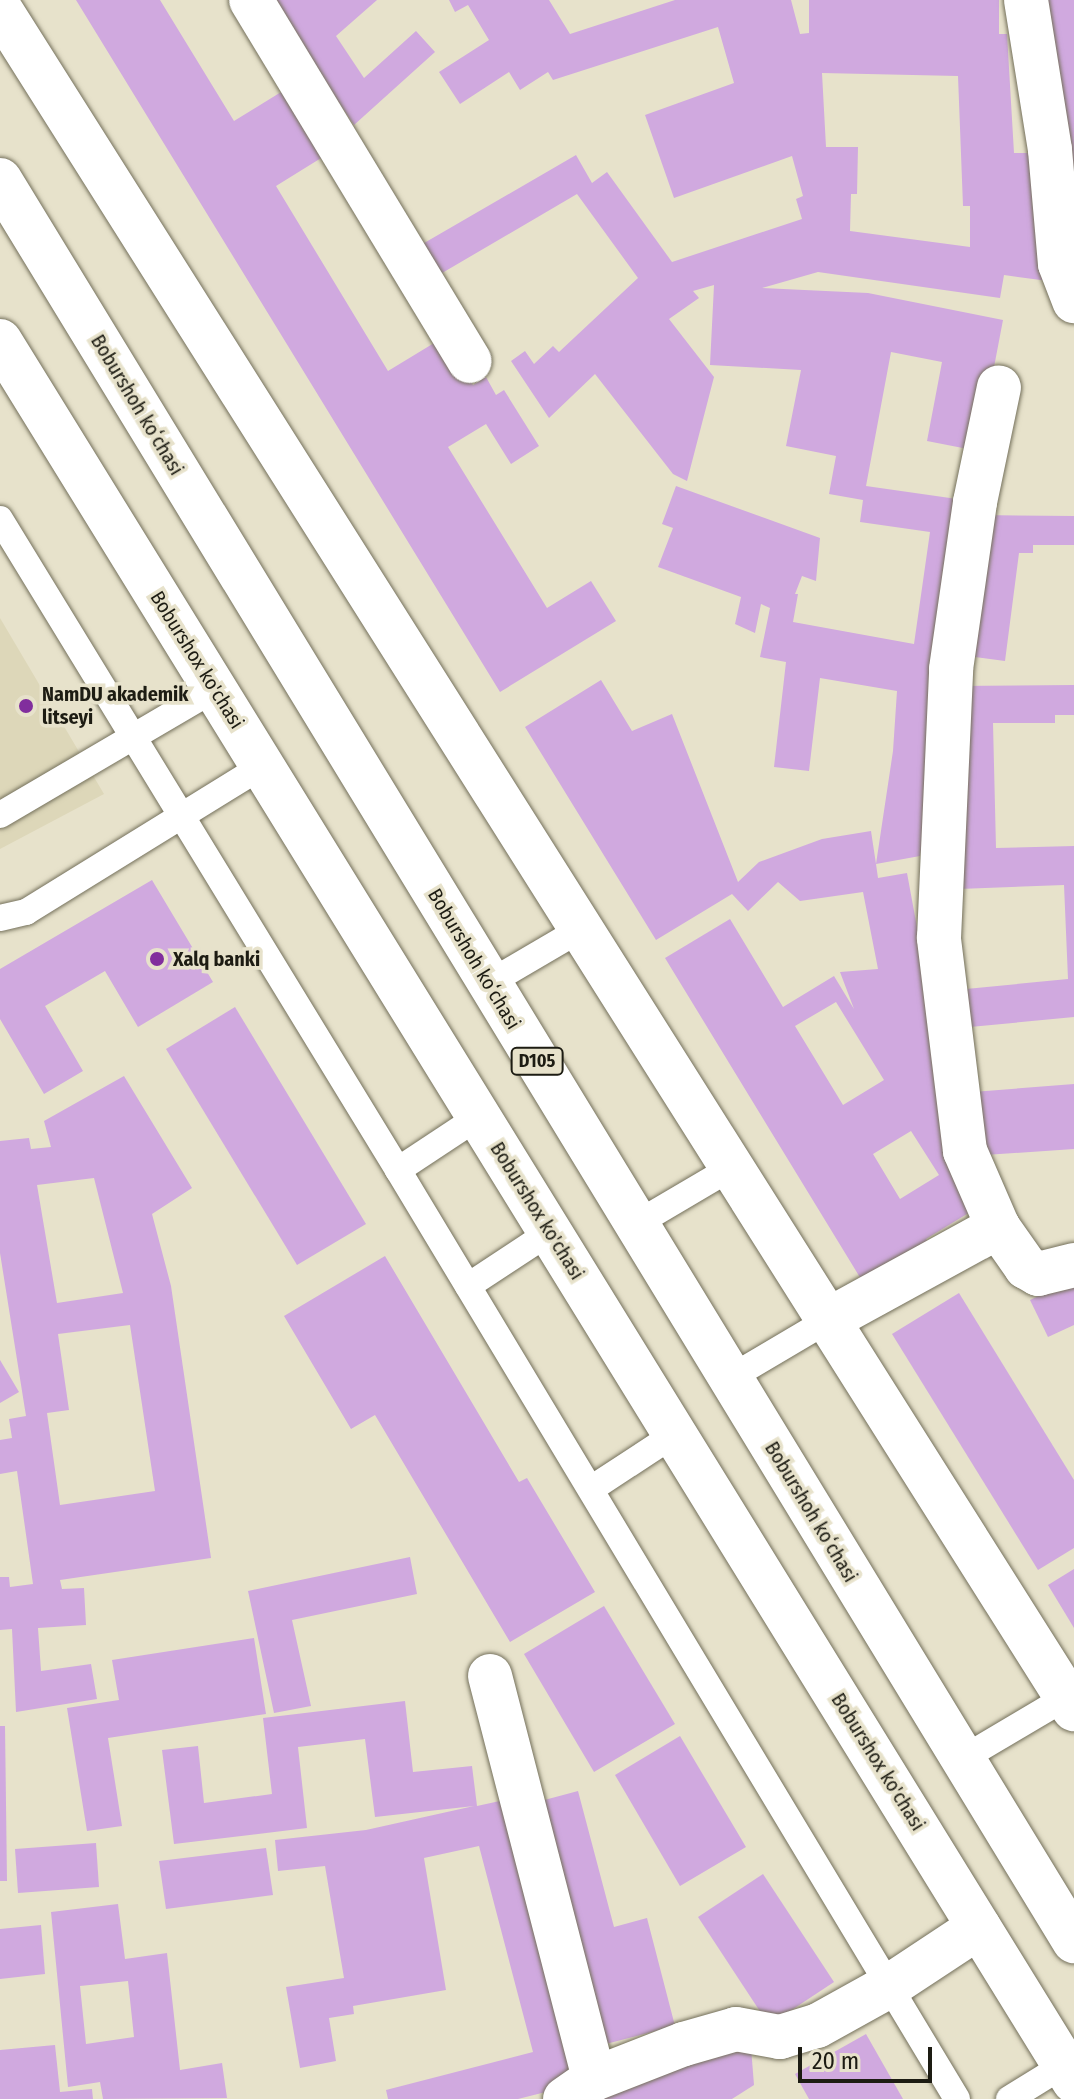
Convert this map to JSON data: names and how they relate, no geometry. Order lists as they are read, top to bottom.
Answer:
{
  "streets": {
    "street": ["Boburshoh koʻchasi", "Boburshox ko'chasi", "D105"]
  },
  "places": ["NamDU akademik litseyi", "Xalq banki"],
  "scale_bar": "20 m"
}
